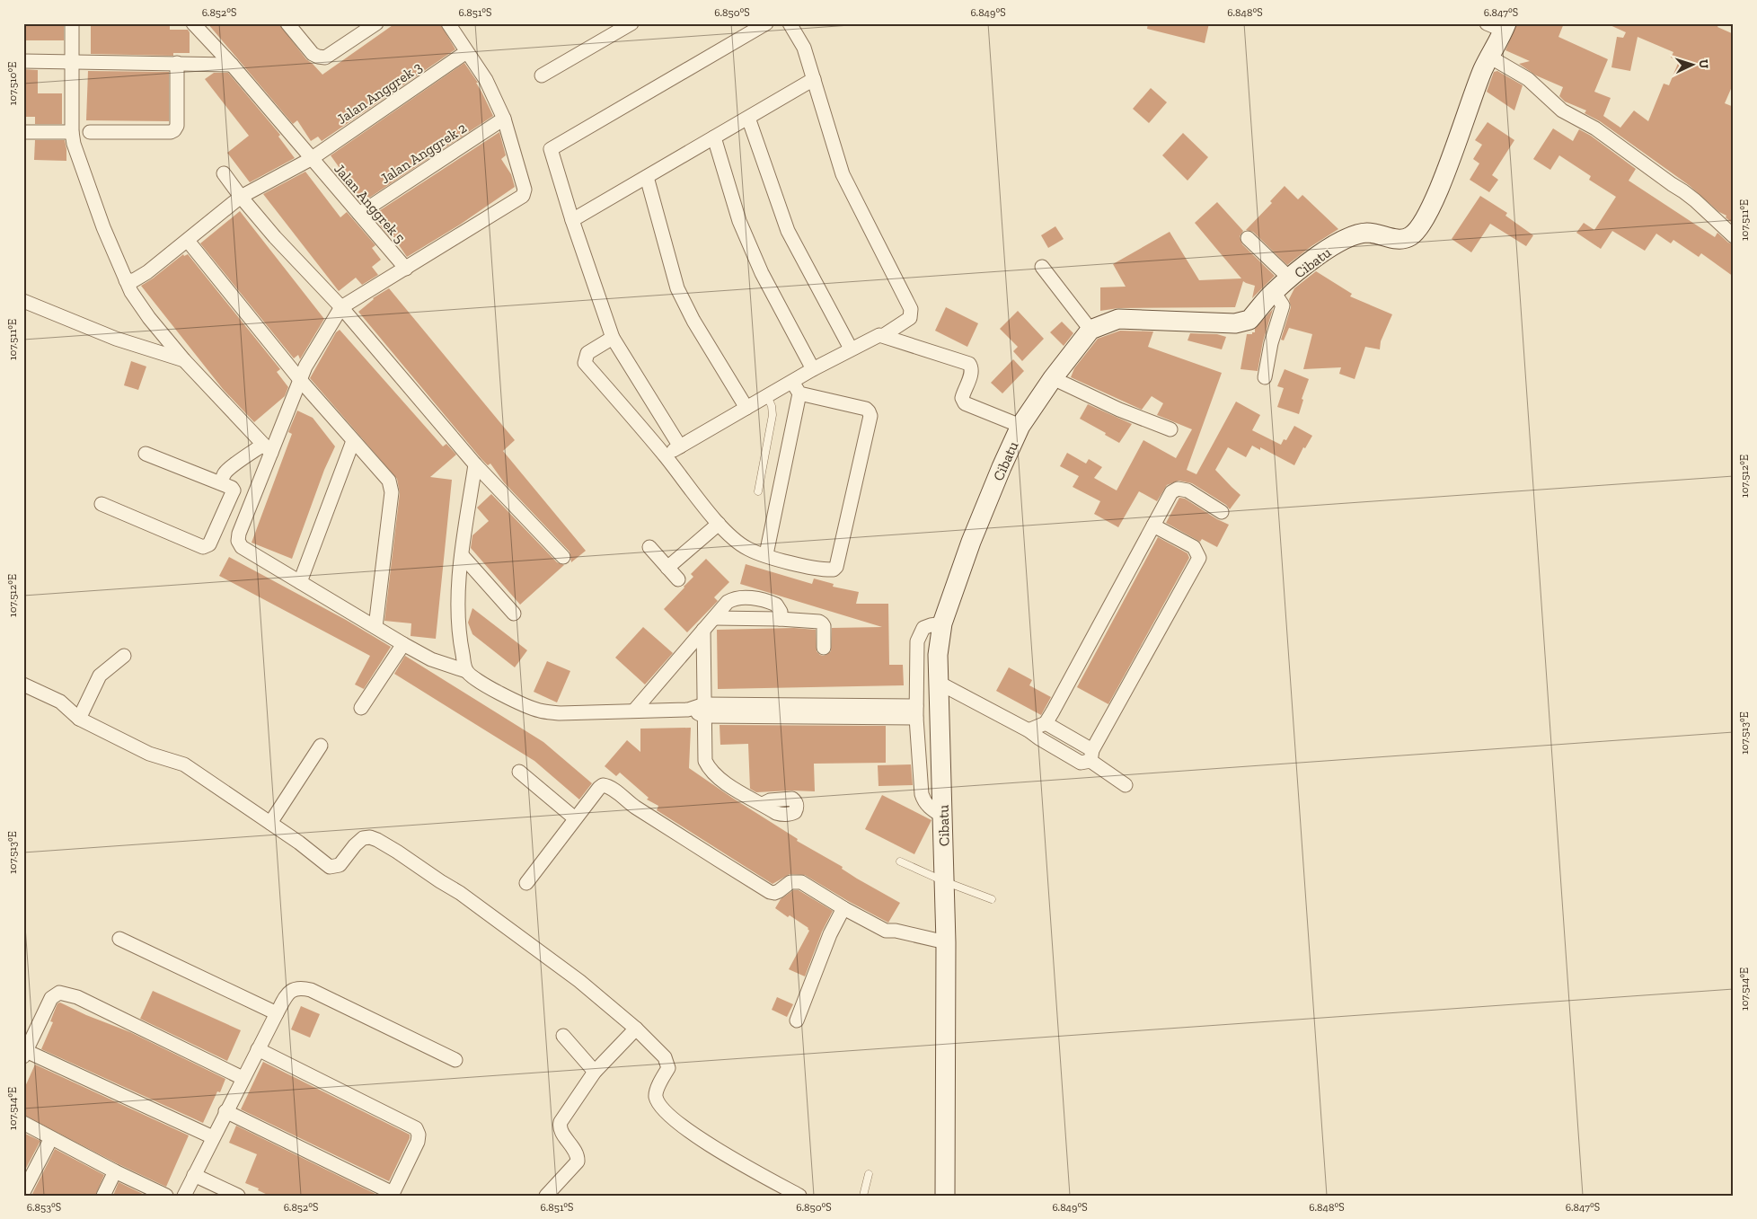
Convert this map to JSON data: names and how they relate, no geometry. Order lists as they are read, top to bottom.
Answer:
{
  "streets": {
    "street": [
      "Jalan Anggrek 3",
      "Jalan Anggrek 2",
      "Jalan Anggrek 5",
      "Cibatu"
    ]
  },
  "crossings": [
    ["Jalan Anggrek 3", "Jalan Anggrek 5"],
    ["Jalan Anggrek 2", "Jalan Anggrek 5"]
  ],
  "north": "right",
  "coordinates": [
    "6.852°S",
    "6.851°S",
    "6.850°S",
    "6.849°S",
    "6.848°S",
    "6.847°S",
    "107.510°E",
    "107.511°E",
    "107.512°E",
    "107.513°E",
    "107.514°E",
    "6.853°S"
  ]
}
